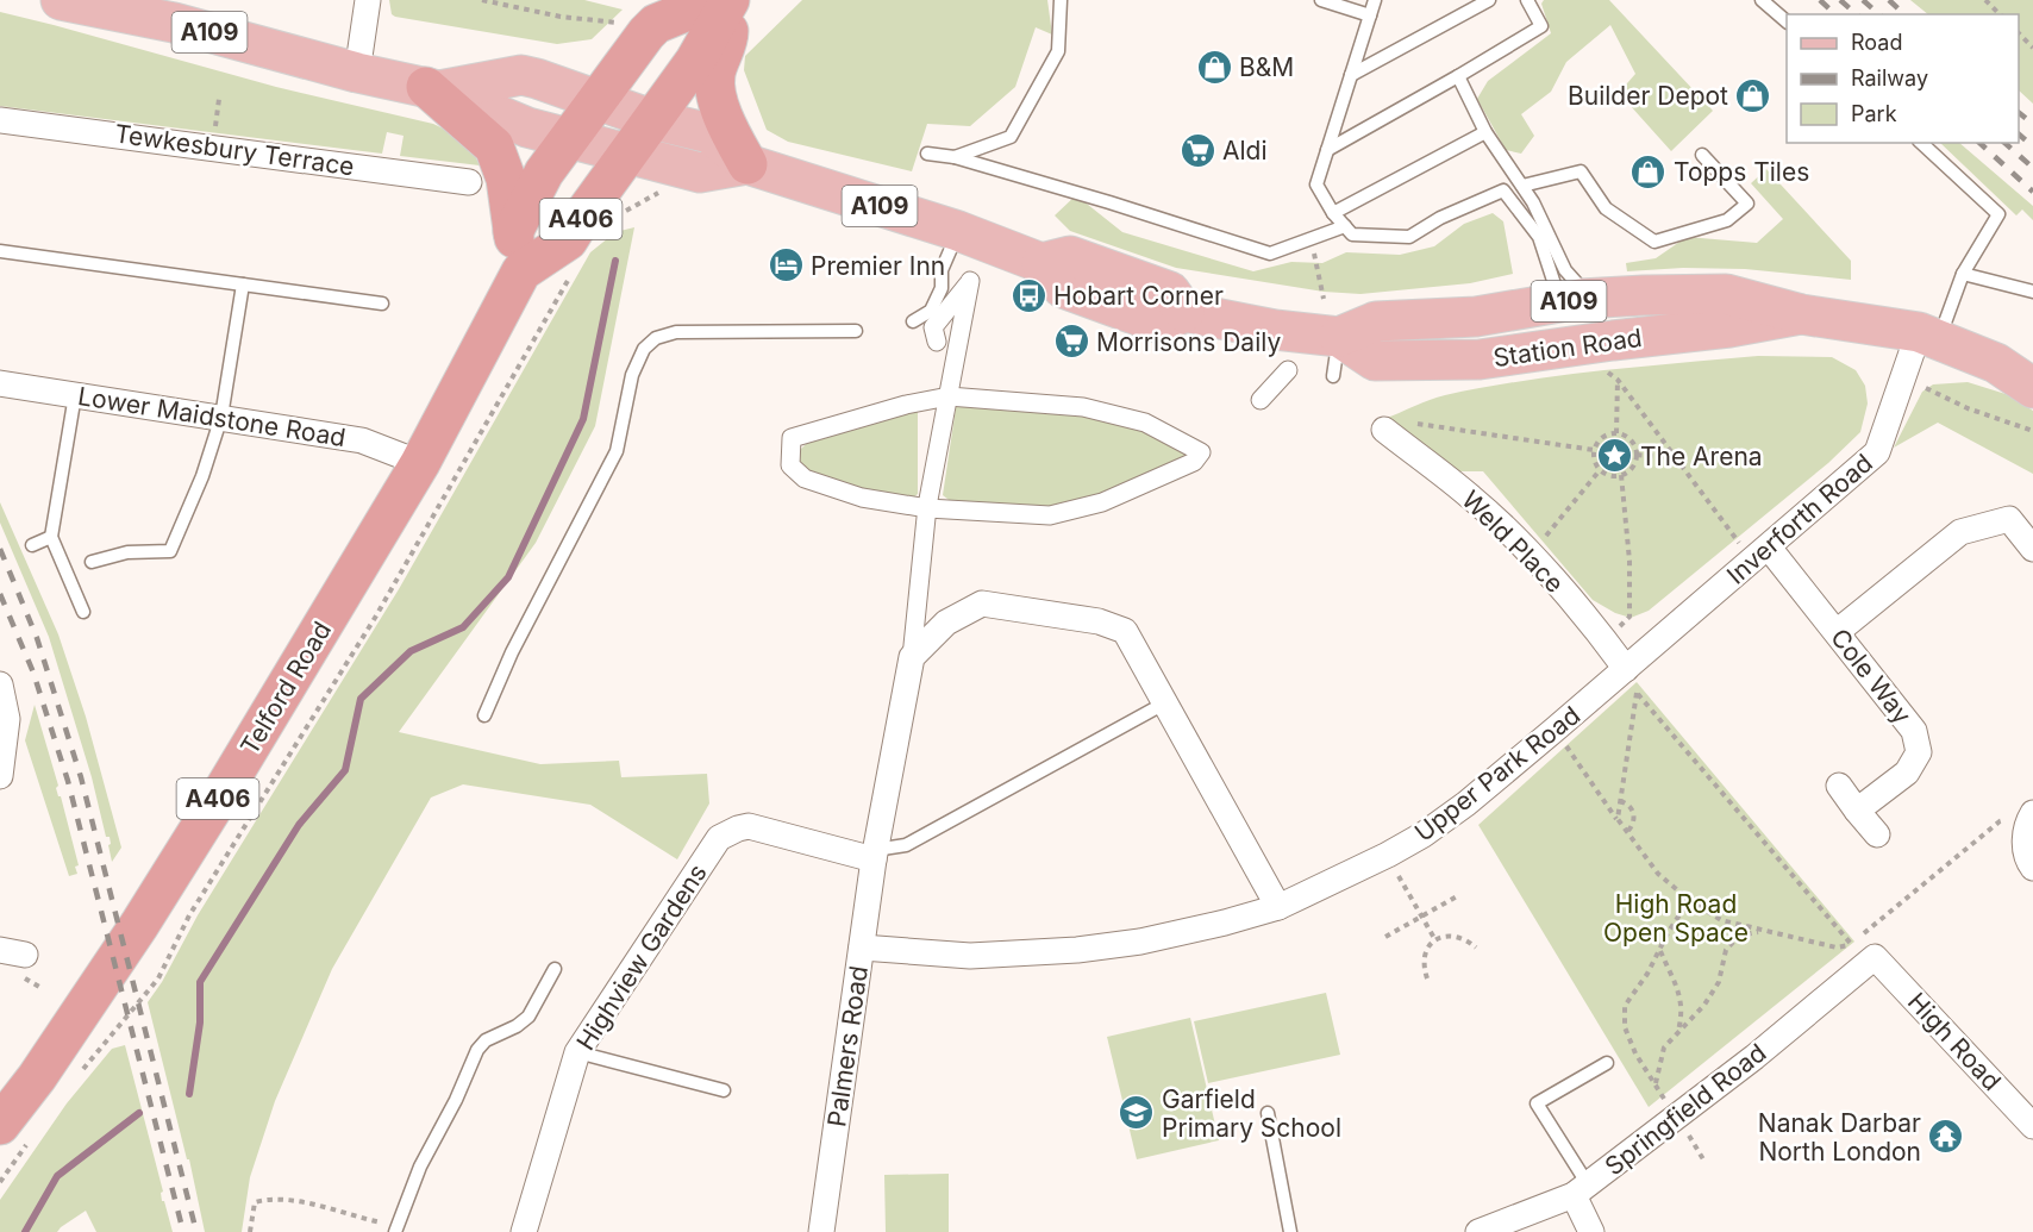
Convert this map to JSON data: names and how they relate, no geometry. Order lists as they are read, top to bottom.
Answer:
{
  "streets": {
    "highway": ["A406", "Telford Road"],
    "main road": ["A109", "Station Road"],
    "street": [
      "Tewkesbury Terrace",
      "Lower Maidstone Road",
      "Inverforth Road",
      "Weld Place",
      "Cole Way",
      "Upper Park Road",
      "Highview Gardens",
      "High Road",
      "Palmers Road",
      "Springfield Road"
    ]
  },
  "crossings": [
    ["A109", "A406"],
    ["A109", "Station Road"],
    ["A109", "Telford Road"],
    ["A406", "Station Road"],
    ["A406", "Telford Road"],
    ["Station Road", "Inverforth Road"],
    ["Station Road", "Telford Road"],
    ["Lower Maidstone Road", "Telford Road"],
    ["Inverforth Road", "Weld Place"],
    ["Inverforth Road", "Cole Way"],
    ["Inverforth Road", "Upper Park Road"],
    ["Weld Place", "Upper Park Road"],
    ["Upper Park Road", "Palmers Road"],
    ["Highview Gardens", "Palmers Road"],
    ["High Road", "Springfield Road"]
  ],
  "parks": ["High Road Open Space"],
  "places": {
    "shop": ["B&M", "Builder Depot", "Topps Tiles"],
    "supermarket": ["Aldi", "Morrisons Daily"],
    "hotel": ["Premier Inn"],
    "bus stop": ["Hobart Corner"],
    "place": ["The Arena"],
    "school or university": ["Garfield Primary School"],
    "temple": ["Nanak Darbar North London"]
  },
  "legend": ["Road", "Railway", "Park"]
}
